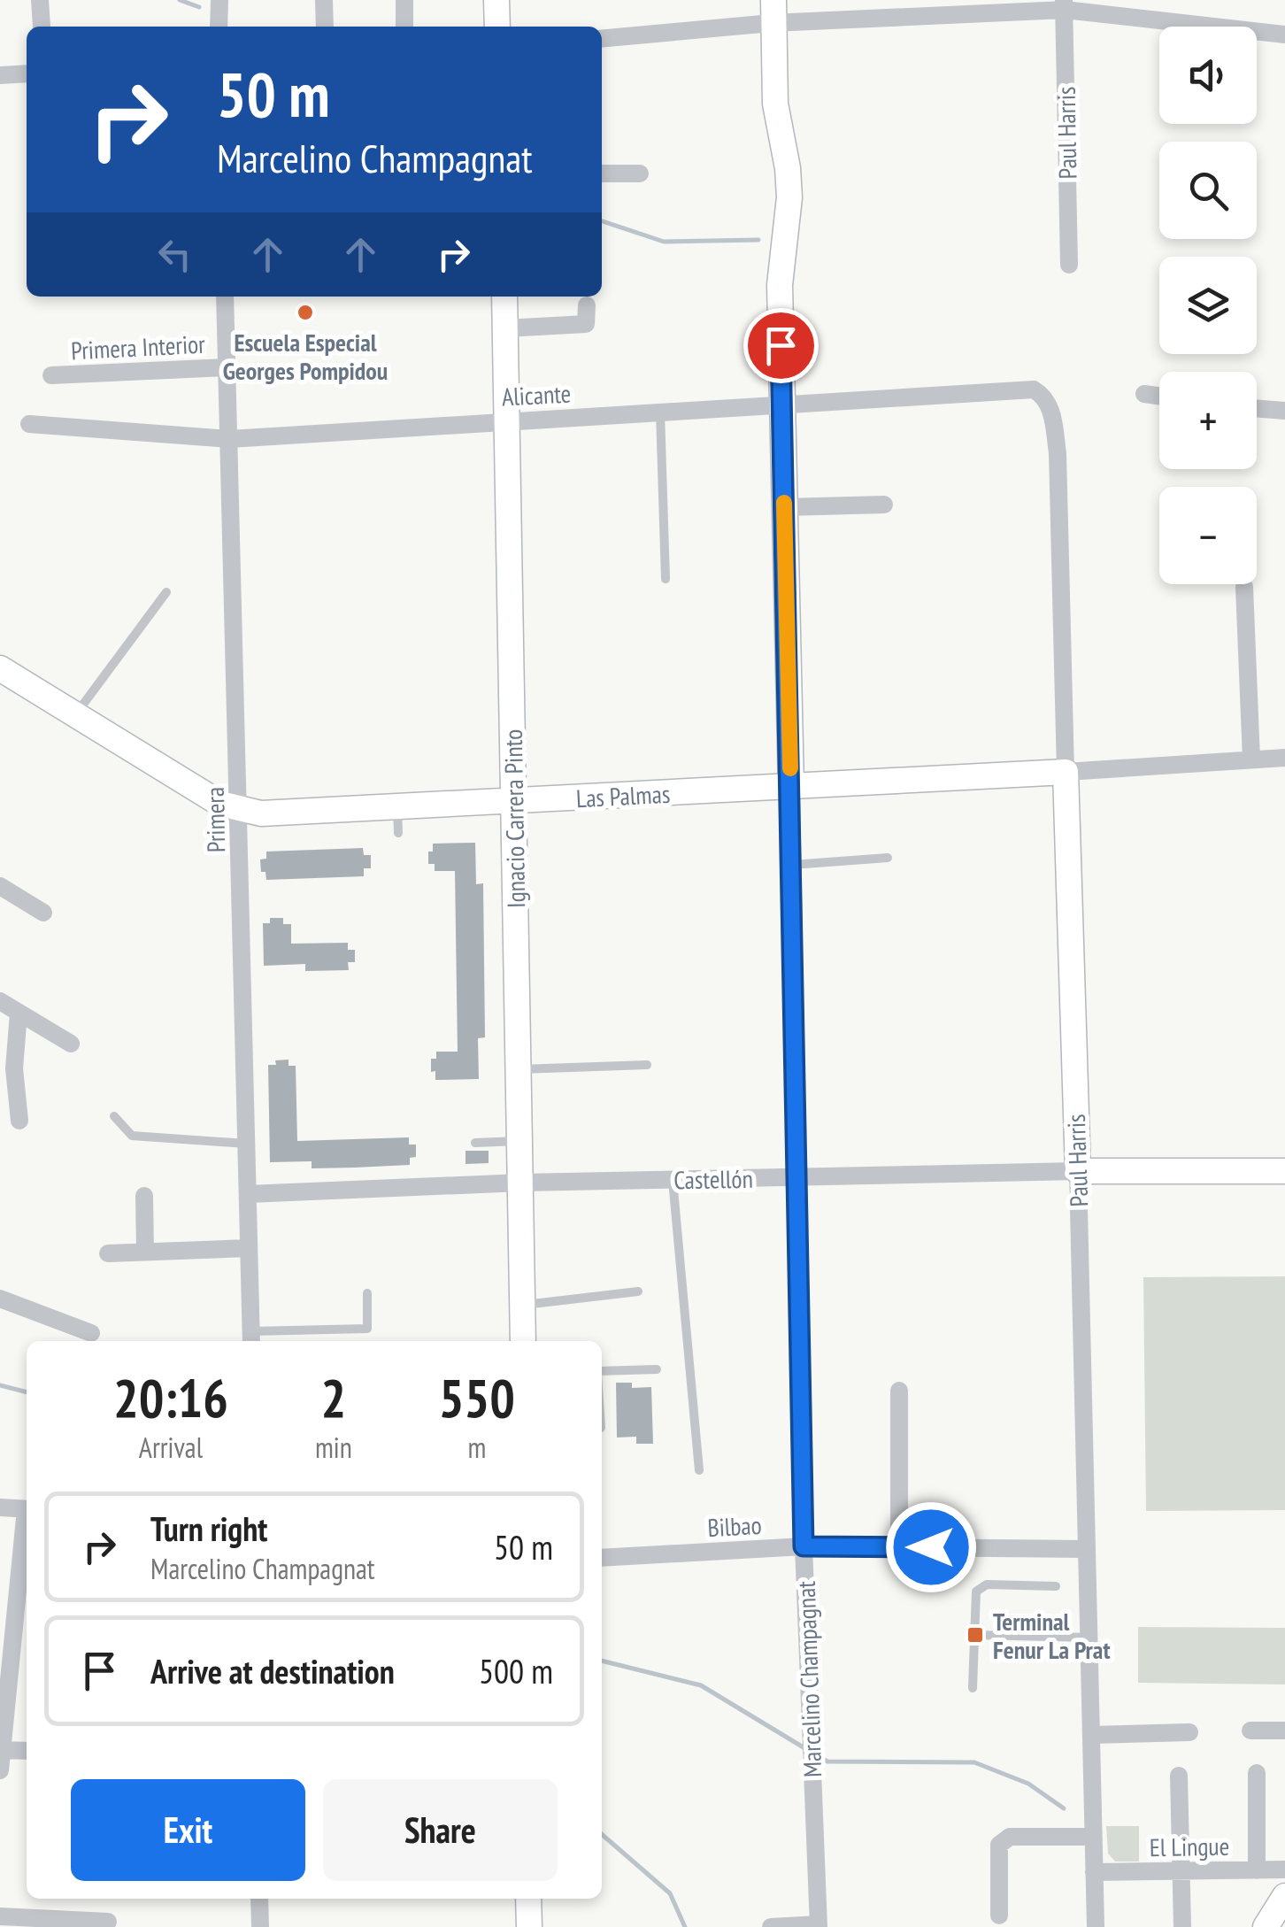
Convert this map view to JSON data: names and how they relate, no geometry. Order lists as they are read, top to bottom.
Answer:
{
  "streets": {
    "street": [
      "Paul Harris",
      "Primera Interior",
      "Alicante",
      "Las Palmas",
      "Ignacio Carrera Pinto",
      "Primera",
      "Castellón",
      "Bilbao",
      "Marcelino Champagnat",
      "El Lingue"
    ]
  },
  "crossings": [
    ["Paul Harris", "Alicante"],
    ["Paul Harris", "Las Palmas"],
    ["Paul Harris", "Castellón"],
    ["Paul Harris", "Bilbao"],
    ["Paul Harris", "El Lingue"],
    ["Primera Interior", "Primera"],
    ["Alicante", "Ignacio Carrera Pinto"],
    ["Alicante", "Primera"],
    ["Alicante", "Marcelino Champagnat"],
    ["Las Palmas", "Ignacio Carrera Pinto"],
    ["Las Palmas", "Primera"],
    ["Las Palmas", "Marcelino Champagnat"],
    ["Ignacio Carrera Pinto", "Castellón"],
    ["Primera", "Castellón"],
    ["Castellón", "Marcelino Champagnat"],
    ["Bilbao", "Marcelino Champagnat"]
  ],
  "places": {
    "other": ["Escuela Especial Georges Pompidou"],
    "transit": ["Terminal Fenur La Prat"]
  },
  "page": {
    "map_buttons": ["+", "−"],
    "turn": ["50 m", "Marcelino Champagnat"],
    "eta": [
      "20:16",
      "Arrival",
      "2",
      "min",
      "550",
      "m"
    ],
    "list": [
      {
        "name": "Turn right",
        "note": "Marcelino Champagnat",
        "value": "50 m"
      },
      {
        "name": "Arrive at destination",
        "value": "500 m"
      }
    ],
    "buttons": ["Exit", "Share"]
  }
}
